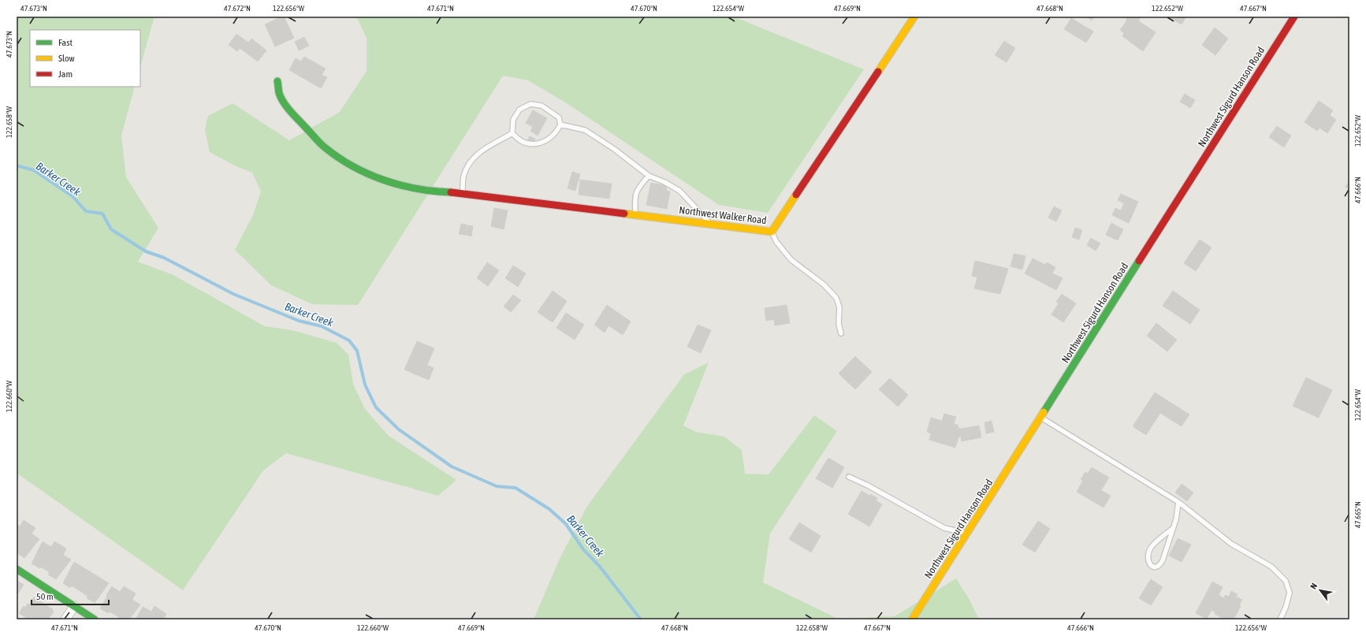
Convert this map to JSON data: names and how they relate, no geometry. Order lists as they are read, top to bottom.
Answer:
{
  "streets": {
    "street": ["Northwest Sigurd Hanson Road", "Northwest Walker Road"]
  },
  "water": ["Barker Creek"],
  "legend": ["Fast", "Slow", "Jam"],
  "scale_bar": "50 m",
  "north": "top left",
  "coordinates": [
    "47.673°N",
    "47.672°N",
    "122.656°W",
    "47.671°N",
    "47.670°N",
    "122.654°W",
    "47.669°N",
    "47.668°N",
    "122.652°W",
    "47.667°N",
    "122.658°W",
    "47.666°N",
    "122.660°W",
    "47.665°N"
  ]
}
